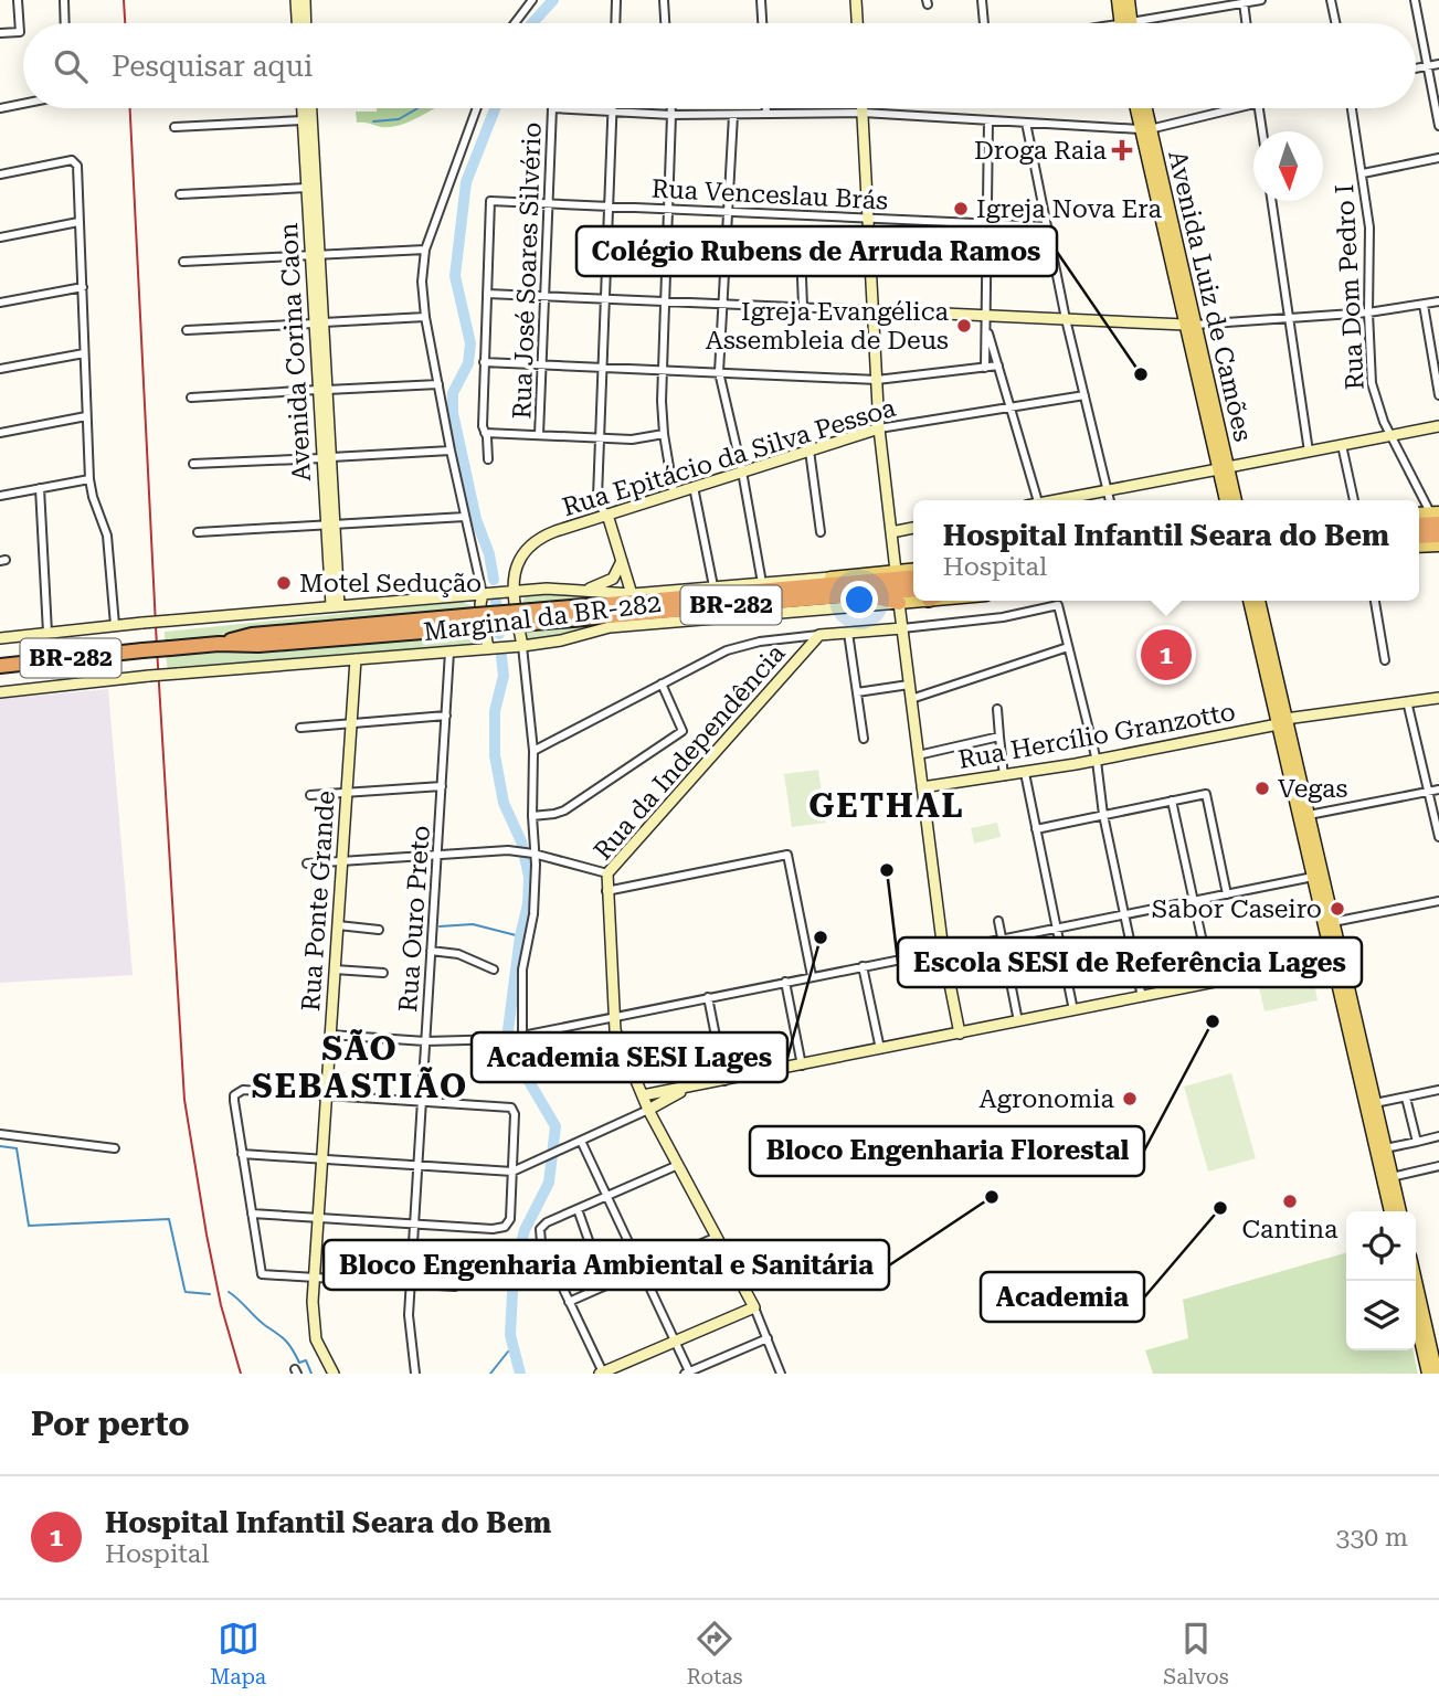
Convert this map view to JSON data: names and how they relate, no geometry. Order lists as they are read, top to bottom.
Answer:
{
  "streets": {
    "highway": ["BR-282"],
    "main road": [
      "Avenida Luiz de Camões",
      "Avenida Corina Caon",
      "Rua Epitácio da Silva Pessoa",
      "Marginal da BR-282",
      "Rua Hercílio Granzotto",
      "Rua da Independência",
      "Rua Ponte Grande"
    ],
    "street": [
      "Rua Venceslau Brás",
      "Rua José Soares Silvério",
      "Rua Dom Pedro I",
      "Rua Ouro Preto"
    ]
  },
  "crossings": [
    ["Rua Venceslau Brás", "Rua José Soares Silvério"],
    ["Avenida Corina Caon", "Marginal da BR-282"],
    ["Rua Epitácio da Silva Pessoa", "Marginal da BR-282"],
    ["Marginal da BR-282", "Rua Ponte Grande"],
    ["Marginal da BR-282", "Rua Ouro Preto"]
  ],
  "districts": ["GETHAL", "SÃO SEBASTIÃO"],
  "places": {
    "health": ["Droga Raia"],
    "other": [
      "Igreja Nova Era",
      "Igreja Evangélica Assembleia de Deus",
      "Colégio Rubens de Arruda Ramos",
      "Motel Sedução",
      "Vegas",
      "Escola SESI de Referência Lages",
      "Sabor Caseiro",
      "Academia SESI Lages",
      "Bloco Engenharia Florestal",
      "Agronomia",
      "Bloco Engenharia Ambiental e Sanitária",
      "Cantina",
      "Academia"
    ]
  },
  "north": "bottom",
  "page": {
    "search": "Pesquisar aqui",
    "popup": ["Hospital Infantil Seara do Bem", "Hospital"],
    "pins": "1",
    "heading": "Por perto",
    "list": [
      {
        "mark": "1",
        "name": "Hospital Infantil Seara do Bem",
        "note": "Hospital",
        "value": "330 m"
      }
    ],
    "nav": ["Mapa", "Rotas", "Salvos"]
  }
}
